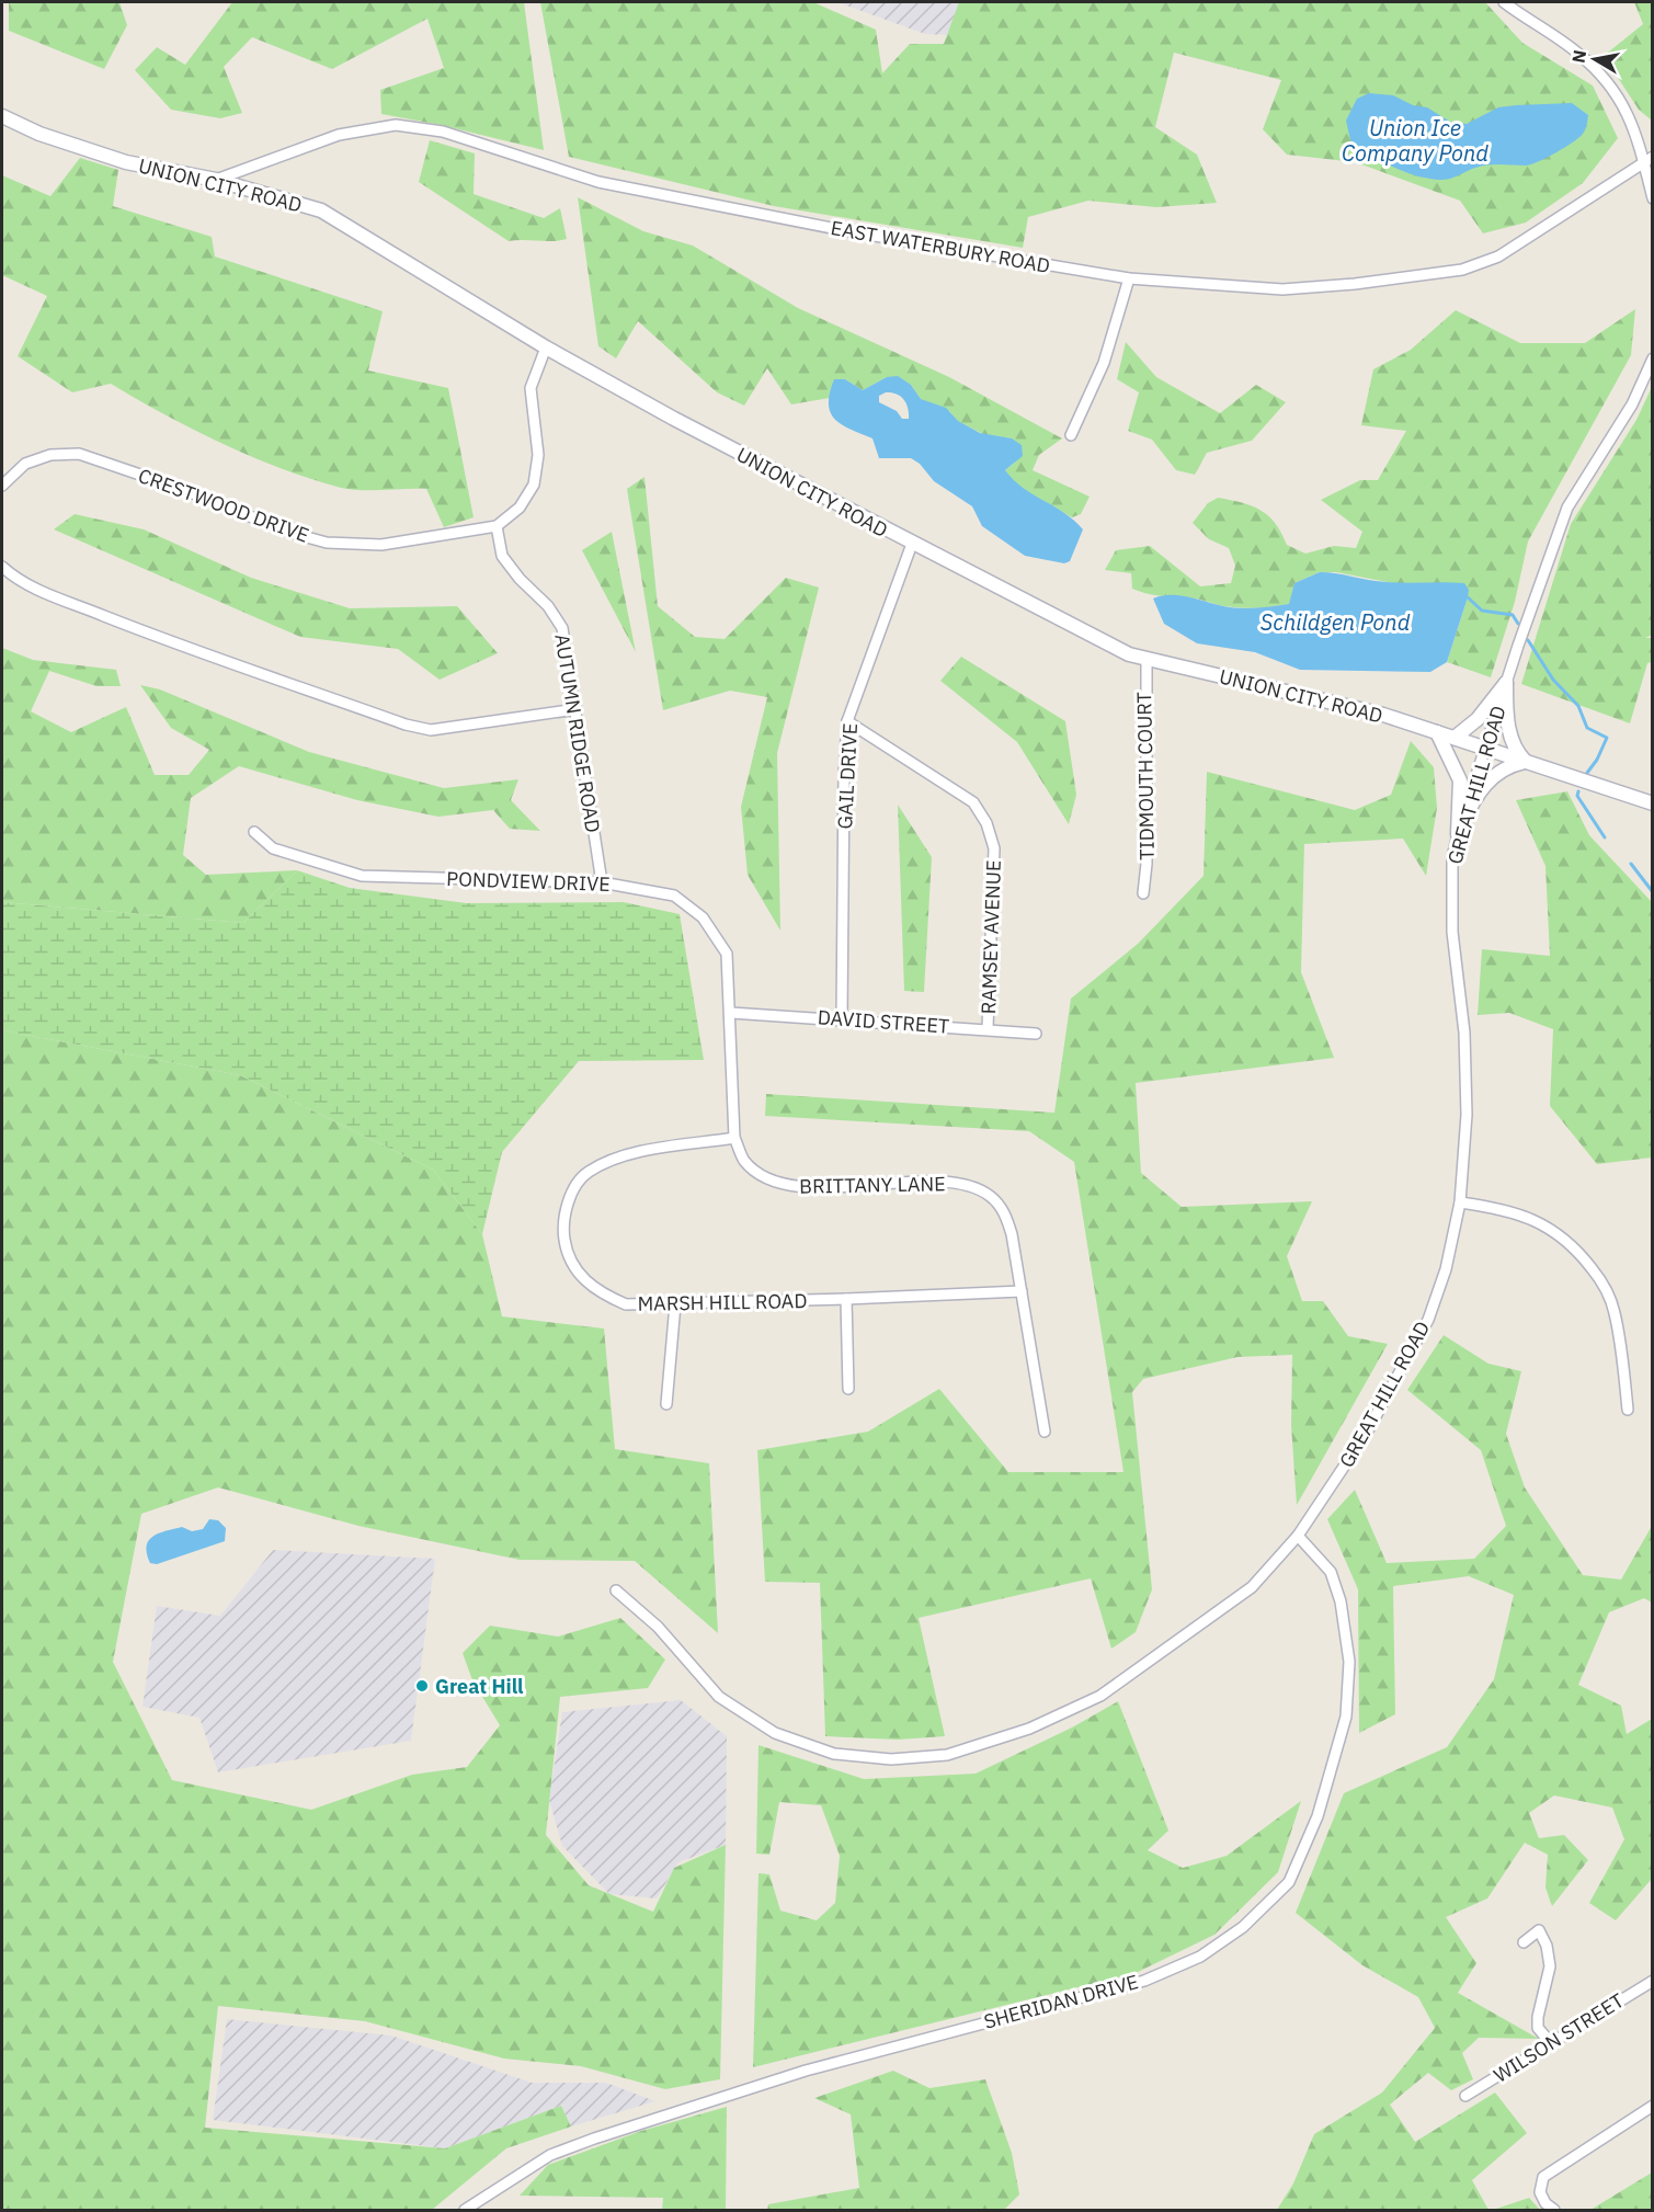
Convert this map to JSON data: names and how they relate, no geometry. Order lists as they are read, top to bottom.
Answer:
{
  "streets": {
    "main road": ["UNION CITY ROAD"],
    "street": [
      "EAST WATERBURY ROAD",
      "CRESTWOOD DRIVE",
      "AUTUMN RIDGE ROAD",
      "GAIL DRIVE",
      "TIDMOUTH COURT",
      "GREAT HILL ROAD",
      "PONDVIEW DRIVE",
      "RAMSEY AVENUE",
      "DAVID STREET",
      "BRITTANY LANE",
      "MARSH HILL ROAD",
      "SHERIDAN DRIVE",
      "WILSON STREET"
    ]
  },
  "crossings": [
    ["UNION CITY ROAD", "EAST WATERBURY ROAD"],
    ["UNION CITY ROAD", "GAIL DRIVE"],
    ["UNION CITY ROAD", "TIDMOUTH COURT"],
    ["UNION CITY ROAD", "GREAT HILL ROAD"],
    ["CRESTWOOD DRIVE", "AUTUMN RIDGE ROAD"],
    ["AUTUMN RIDGE ROAD", "PONDVIEW DRIVE"],
    ["GAIL DRIVE", "RAMSEY AVENUE"],
    ["GAIL DRIVE", "DAVID STREET"],
    ["GREAT HILL ROAD", "SHERIDAN DRIVE"],
    ["PONDVIEW DRIVE", "DAVID STREET"],
    ["PONDVIEW DRIVE", "BRITTANY LANE"],
    ["RAMSEY AVENUE", "DAVID STREET"],
    ["DAVID STREET", "BRITTANY LANE"],
    ["BRITTANY LANE", "MARSH HILL ROAD"]
  ],
  "water": ["Union Ice Company Pond", "Schildgen Pond"],
  "places": ["Great Hill"],
  "north": "left"
}
